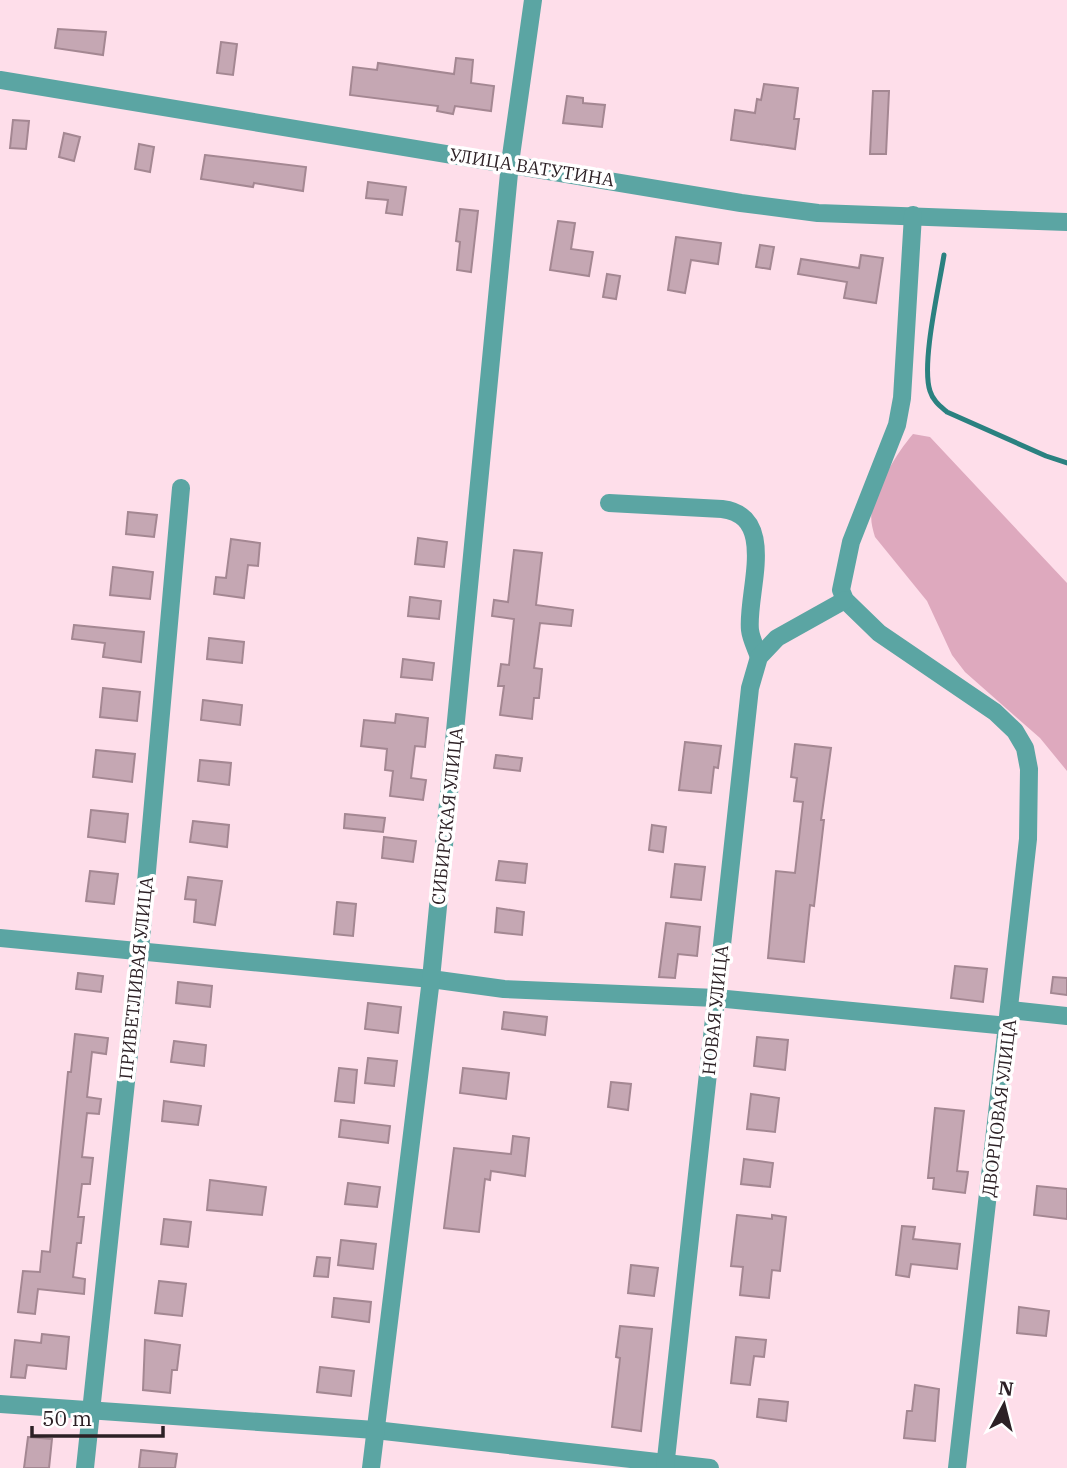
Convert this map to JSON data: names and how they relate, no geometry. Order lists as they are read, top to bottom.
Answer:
{
  "streets": {
    "street": [
      "УЛИЦА ВАТУТИНА",
      "СИБИРСКАЯ УЛИЦА",
      "ПРИВЕТЛИВАЯ УЛИЦА",
      "НОВАЯ УЛИЦА",
      "ДВОРЦОВАЯ УЛИЦА"
    ]
  },
  "crossings": [
    ["УЛИЦА ВАТУТИНА", "СИБИРСКАЯ УЛИЦА"]
  ],
  "scale_bar": "50 m",
  "north": "top"
}
